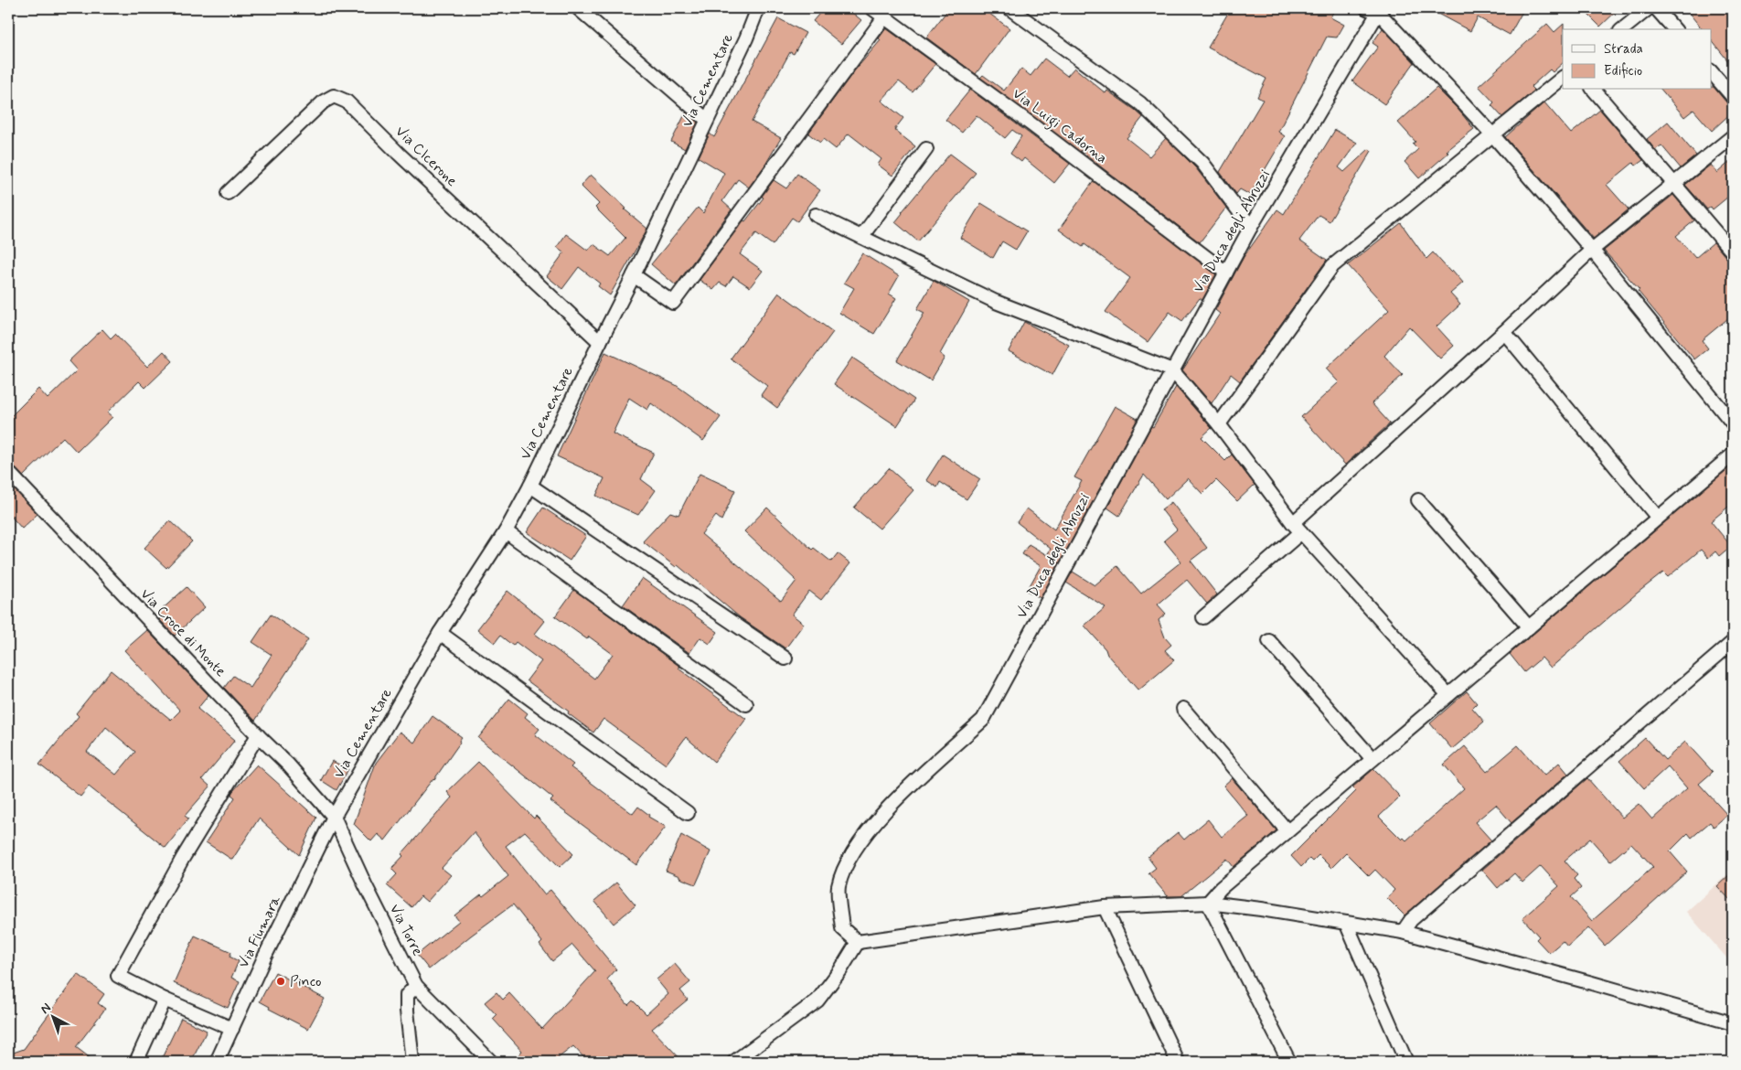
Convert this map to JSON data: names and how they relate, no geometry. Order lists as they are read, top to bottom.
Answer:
{
  "streets": {
    "street": [
      "Via Cementare",
      "Via Luigi Cadorna",
      "Via CIcerone",
      "Via Duca degli Abruzzi",
      "Via Croce di Monte",
      "Via Torre",
      "Via Fiumara"
    ]
  },
  "crossings": [
    ["Via Cementare", "Via CIcerone"],
    ["Via Cementare", "Via Croce di Monte"],
    ["Via Cementare", "Via Torre"],
    ["Via Cementare", "Via Fiumara"],
    ["Via Luigi Cadorna", "Via Duca degli Abruzzi"],
    ["Via Croce di Monte", "Via Torre"],
    ["Via Croce di Monte", "Via Fiumara"],
    ["Via Torre", "Via Fiumara"]
  ],
  "places": ["Pinco"],
  "legend": ["Strada", "Edificio"],
  "north": "top left"
}
